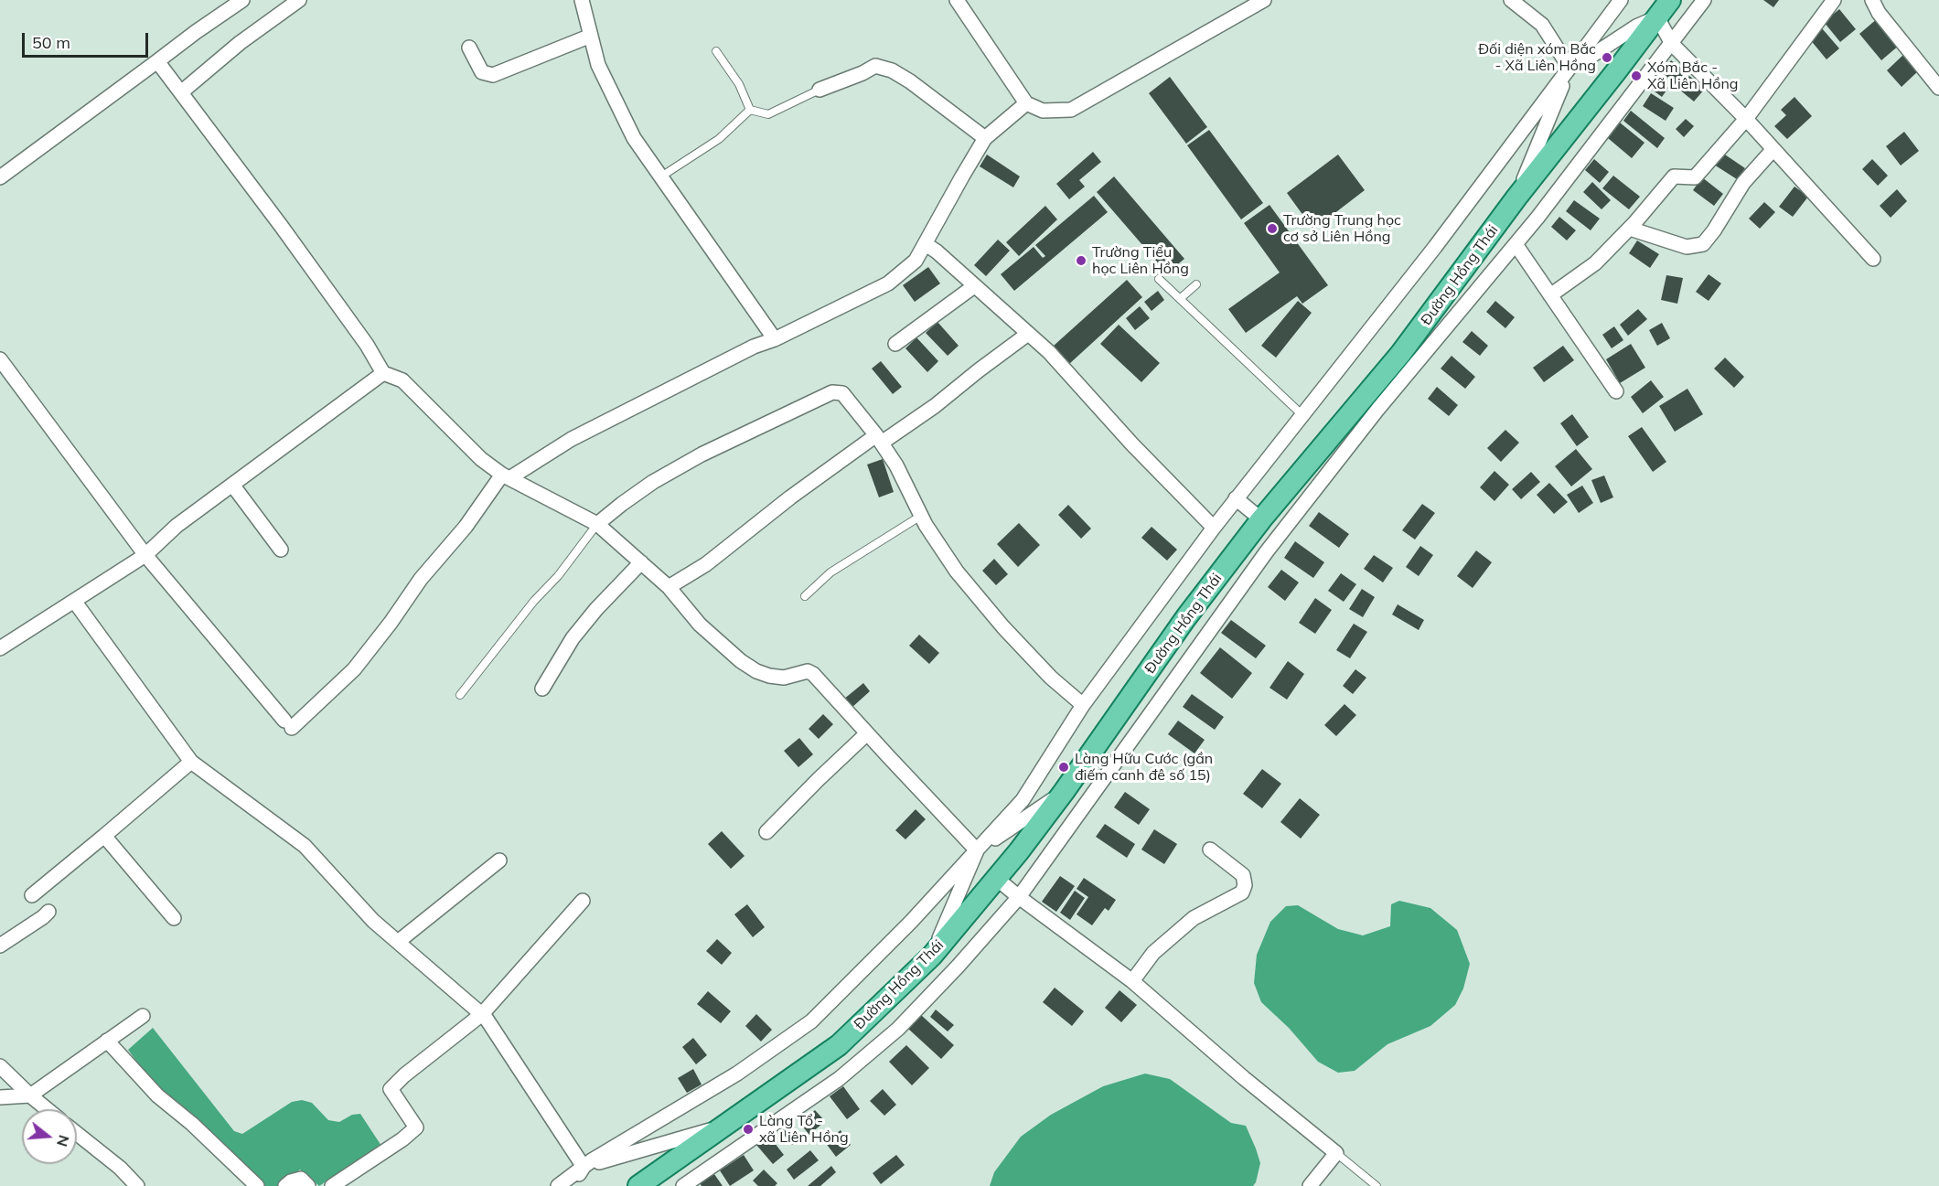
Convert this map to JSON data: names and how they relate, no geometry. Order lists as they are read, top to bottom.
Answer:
{
  "streets": {
    "main road": ["Đường Hồng Thái"]
  },
  "places": [
    "Đối diện xóm Bắc - Xã Liên Hồng",
    "Xóm Bắc - Xã Liên Hồng",
    "Trường Trung học cơ sở Liên Hồng",
    "Trường Tiểu học Liên Hồng",
    "Làng Hữu Cước (gần điếm canh đê số 15)",
    "Làng Tổ - xã Liên Hồng"
  ],
  "scale_bar": "50 m",
  "north": "right"
}
